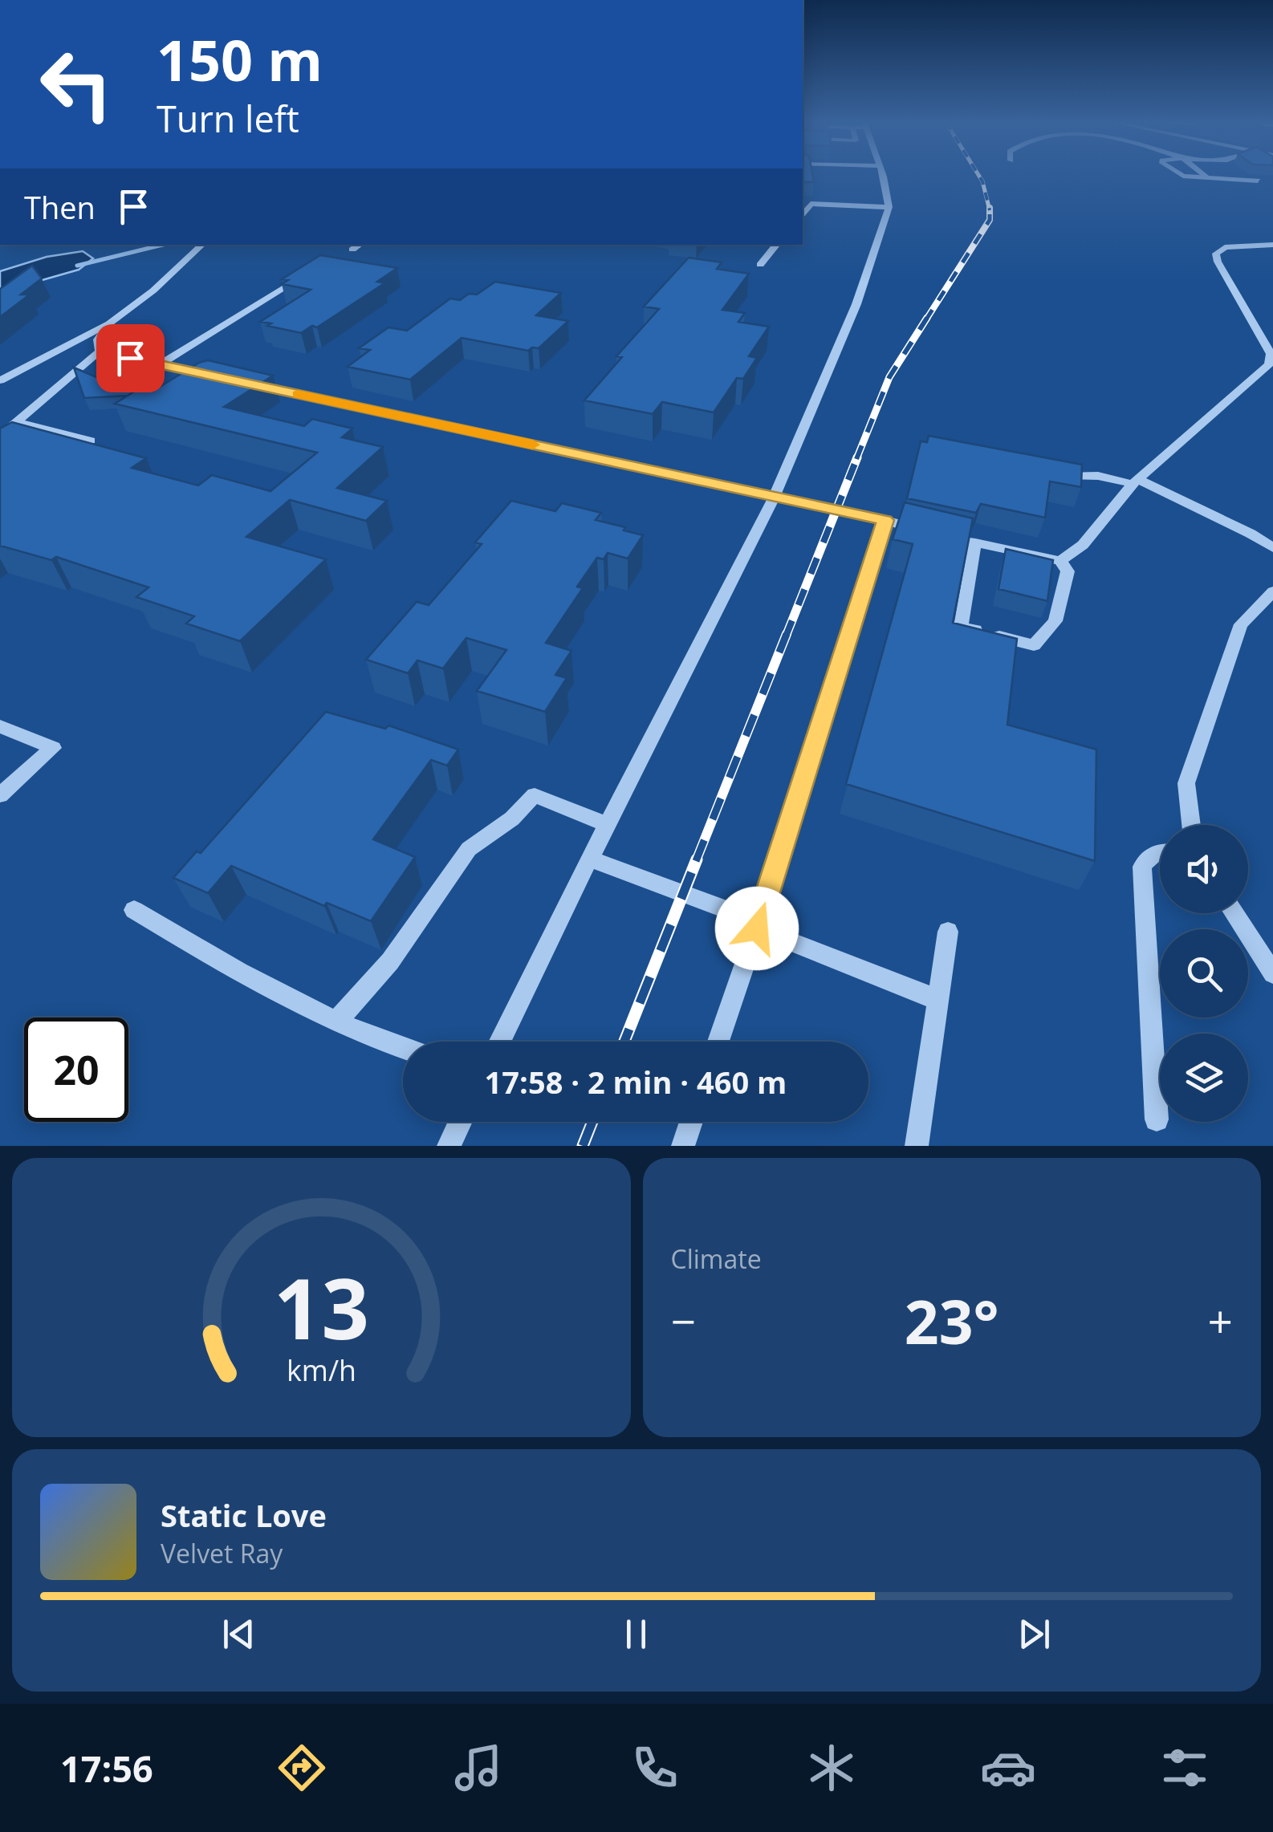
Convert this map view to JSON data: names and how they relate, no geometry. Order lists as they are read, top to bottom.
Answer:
{
  "page": {
    "turn": ["150 m", "Turn left"],
    "then": "Then",
    "limit": "20",
    "trip": "17:58 · 2 min · 460 m",
    "tile": "Climate",
    "heat": ["−", "23°", "+"],
    "song": ["Static Love", "Velvet Ray"],
    "tabs": "17:56",
    "gauge": ["13", "km/h"]
  }
}
